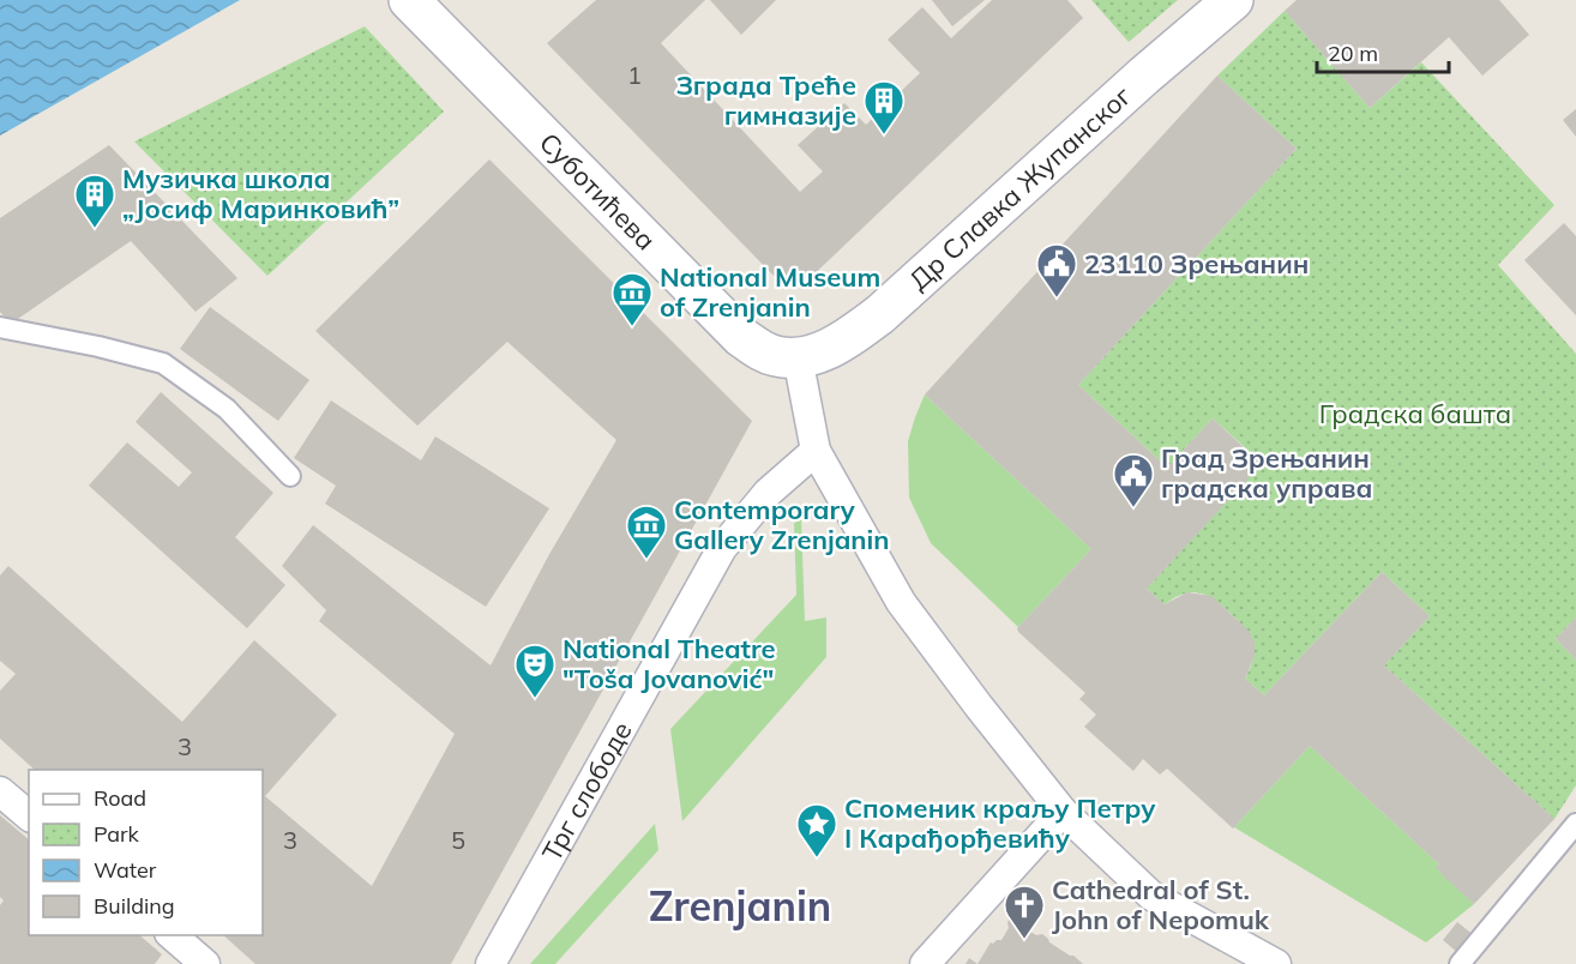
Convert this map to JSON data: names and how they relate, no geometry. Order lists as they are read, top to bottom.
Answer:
{
  "streets": {
    "street": ["Др Славка Жупанског", "Суботићева", "Трг слободе"]
  },
  "crossings": [
    ["Др Славка Жупанског", "Суботићева"]
  ],
  "districts": ["Zrenjanin"],
  "parks": ["Градска башта"],
  "places": {
    "building": ["Зграда Треће гимназије", "Музичка школа „Јосиф Маринковић”"],
    "public building": ["23110 Зрењанин", "Град Зрењанин градска управа"],
    "museum": ["National Museum of Zrenjanin", "Contemporary Gallery Zrenjanin"],
    "theatre": ["National Theatre \"Toša Jovanović\""],
    "place": ["Споменик краљу Петру I Карађорђевићу"],
    "church": ["Cathedral of St. John of Nepomuk"]
  },
  "house_numbers": [
    "1",
    "3",
    "3",
    "5"
  ],
  "legend": [
    "Road",
    "Park",
    "Water",
    "Building"
  ],
  "scale_bar": "20 m"
}
